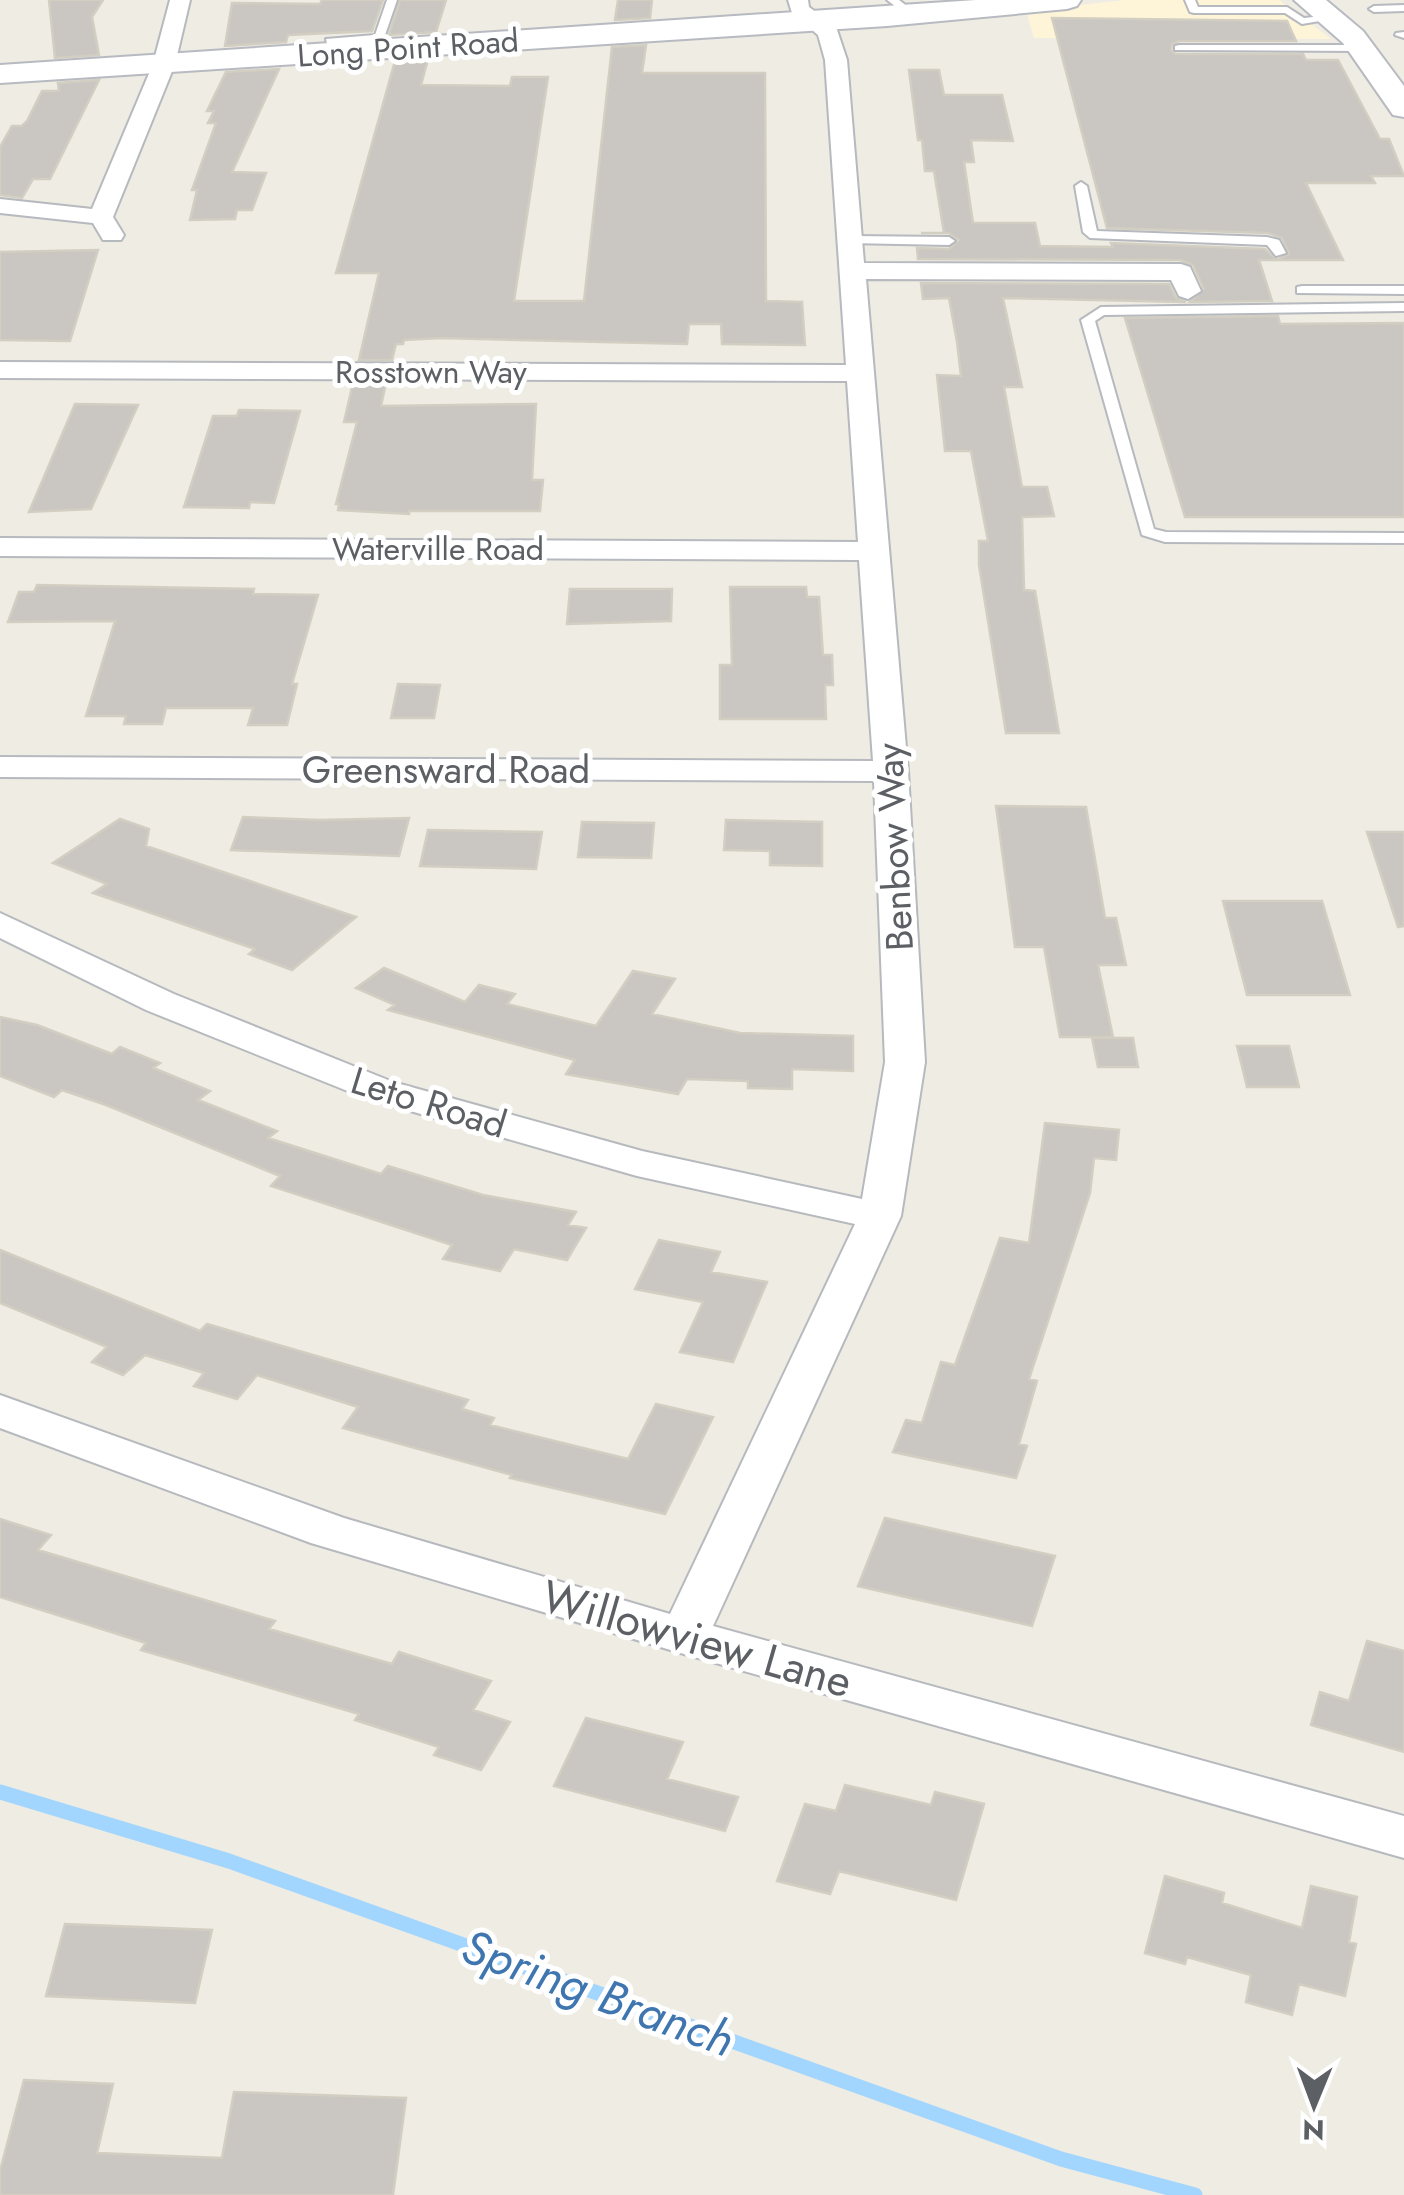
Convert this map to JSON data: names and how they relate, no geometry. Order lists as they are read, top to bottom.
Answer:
{
  "streets": {
    "main road": ["Long Point Road"],
    "street": [
      "Rosstown Way",
      "Waterville Road",
      "Greensward Road",
      "Benbow Way",
      "Leto Road",
      "Willowview Lane"
    ]
  },
  "crossings": [
    ["Long Point Road", "Benbow Way"],
    ["Rosstown Way", "Benbow Way"],
    ["Waterville Road", "Benbow Way"],
    ["Greensward Road", "Benbow Way"],
    ["Benbow Way", "Leto Road"],
    ["Benbow Way", "Willowview Lane"]
  ],
  "water": ["Spring Branch"],
  "north": "bottom"
}
